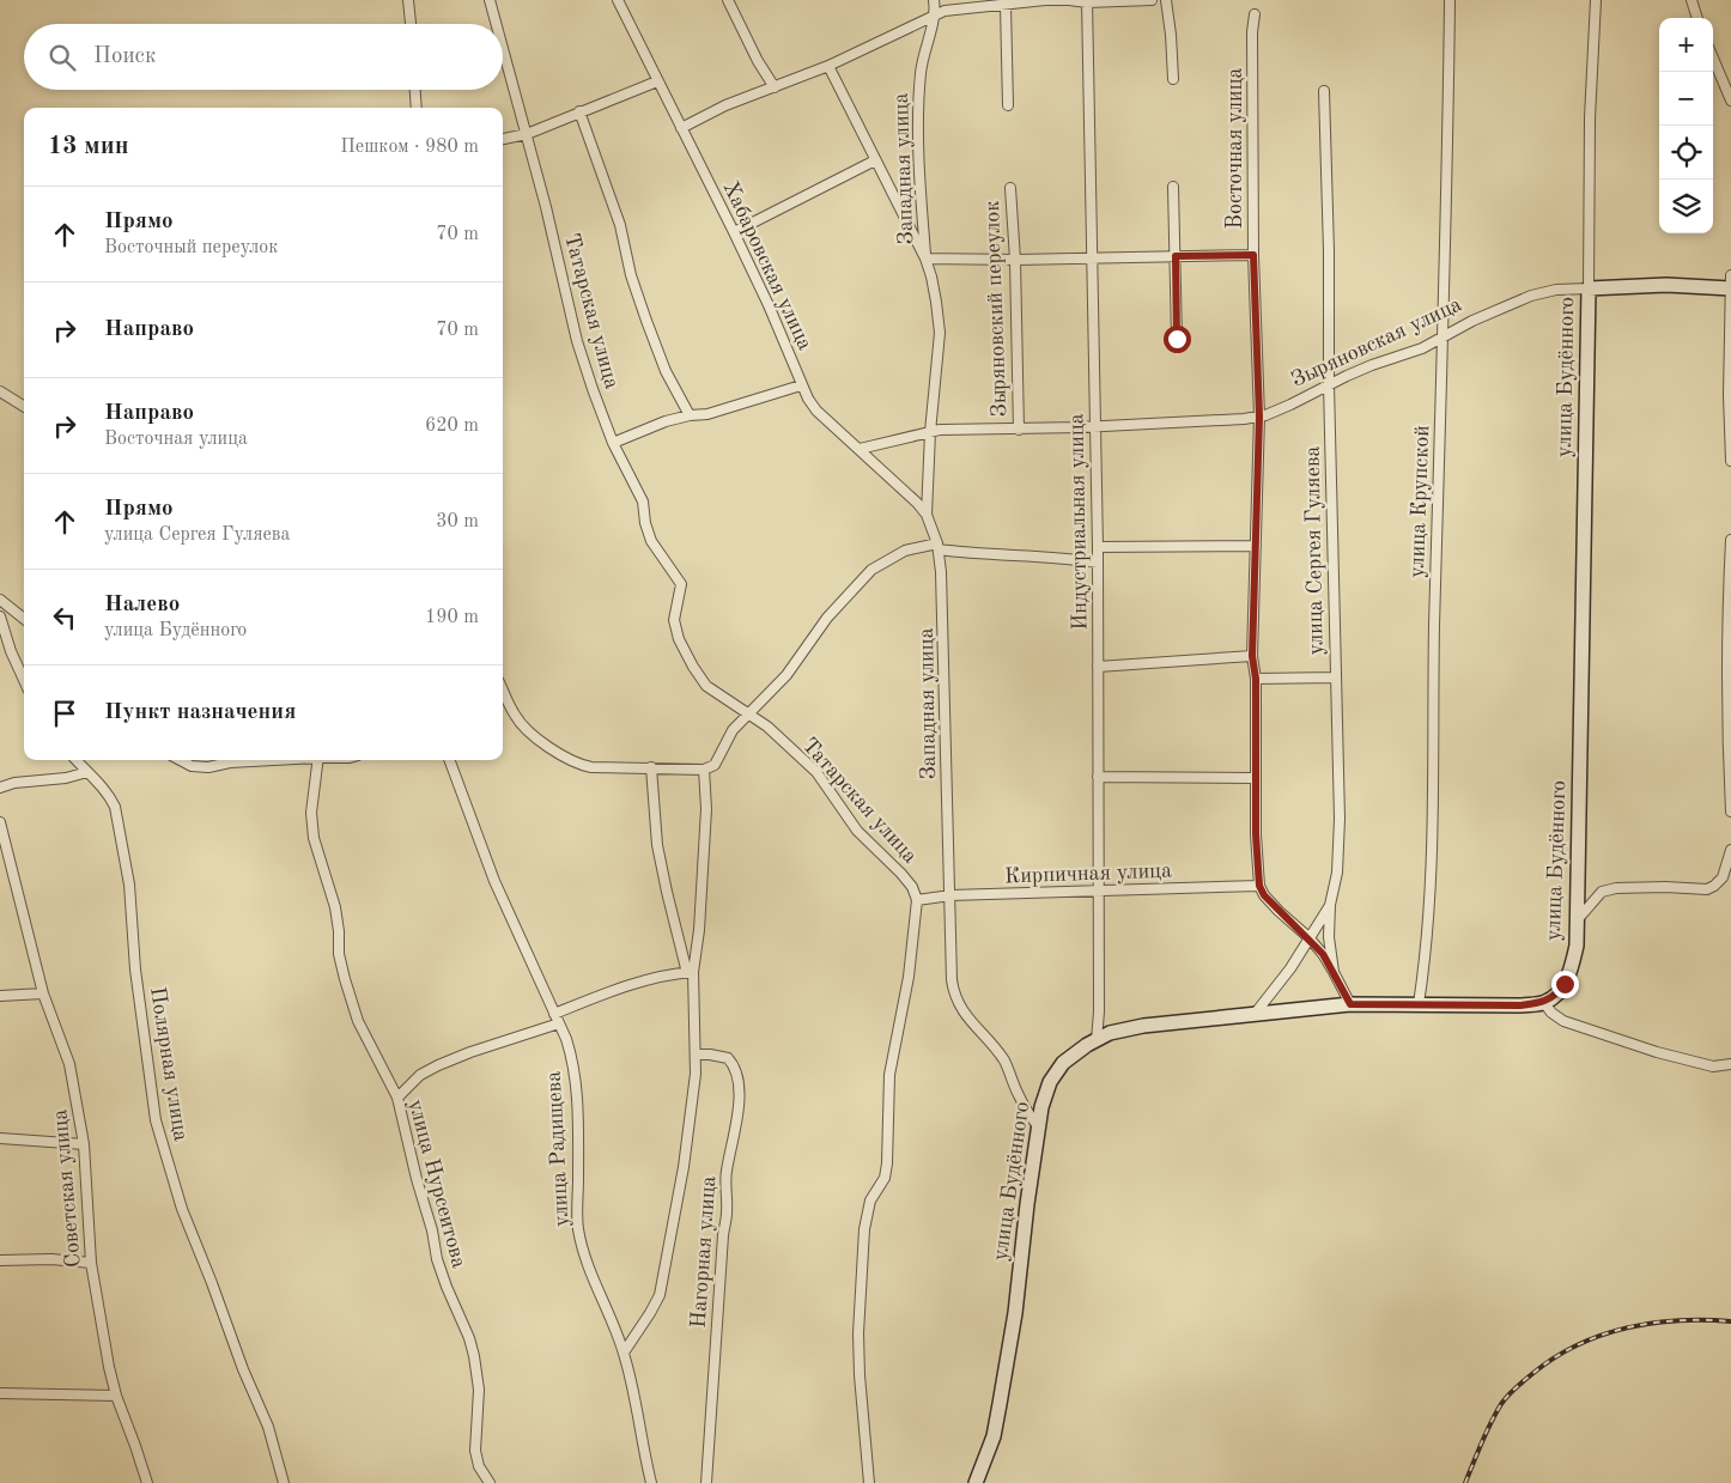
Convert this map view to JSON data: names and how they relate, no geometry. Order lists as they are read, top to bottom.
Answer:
{
  "streets": {
    "street": [
      "Восточная улица",
      "Западная улица",
      "Хабаровская улица",
      "Зыряновский переулок",
      "Татарская улица",
      "Зыряновская улица",
      "улица Будённого",
      "улица Крупской",
      "Индустриальная улица",
      "улица Сергея Гуляева",
      "Кирпичная улица",
      "Полярная улица",
      "улица Радищева",
      "улица Нурсеитова",
      "Советская улица",
      "Нагорная улица"
    ]
  },
  "crossings": [
    ["Восточная улица", "Зыряновская улица"],
    ["Восточная улица", "Кирпичная улица"],
    ["Западная улица", "Хабаровская улица"],
    ["Западная улица", "Зыряновская улица"],
    ["Западная улица", "улица Будённого"],
    ["Западная улица", "Кирпичная улица"],
    ["Хабаровская улица", "Зыряновская улица"],
    ["Зыряновский переулок", "Зыряновская улица"],
    ["Татарская улица", "Кирпичная улица"],
    ["Зыряновская улица", "улица Будённого"],
    ["Зыряновская улица", "улица Крупской"],
    ["Зыряновская улица", "Индустриальная улица"],
    ["Зыряновская улица", "улица Сергея Гуляева"],
    ["улица Будённого", "улица Крупской"],
    ["улица Будённого", "Индустриальная улица"],
    ["улица Будённого", "улица Сергея Гуляева"],
    ["Индустриальная улица", "Кирпичная улица"],
    ["улица Радищева", "Нагорная улица"]
  ],
  "page": {
    "map_buttons": ["+", "−"],
    "search": "Поиск",
    "heading": ["13 мин", "Пешком · 980 m"],
    "list": [
      ["Прямо", "Восточный переулок", "70 m"],
      ["Направо", "70 m"],
      ["Направо", "Восточная улица", "620 m"],
      ["Прямо", "улица Сергея Гуляева", "30 m"],
      ["Налево", "улица Будённого", "190 m"],
      "Пункт назначения"
    ]
  }
}
